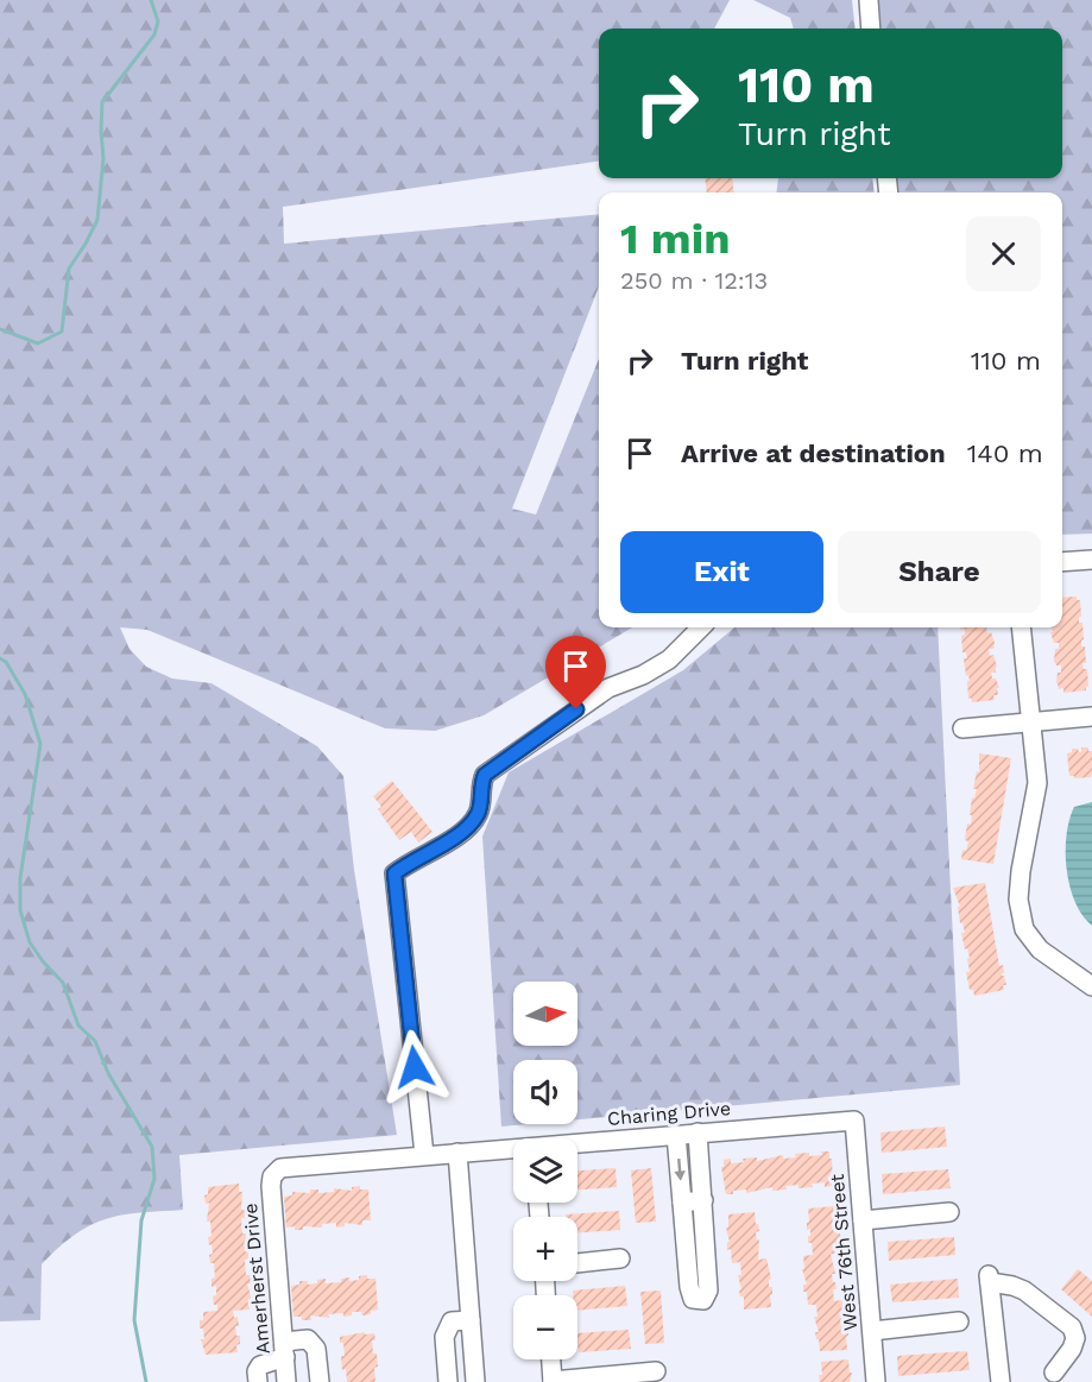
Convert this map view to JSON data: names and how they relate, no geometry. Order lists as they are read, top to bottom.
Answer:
{
  "streets": {
    "street": ["Charing Drive", "West 76th Street", "Amerherst Drive"]
  },
  "crossings": [
    ["Charing Drive", "West 76th Street"],
    ["Charing Drive", "Amerherst Drive"]
  ],
  "north": "right",
  "page": {
    "turn": ["110 m", "Turn right"],
    "heading": ["1 min", "250 m · 12:13"],
    "list": [
      {
        "name": "Turn right",
        "value": "110 m"
      },
      {
        "name": "Arrive at destination",
        "value": "140 m"
      }
    ],
    "buttons": ["Exit", "Share"],
    "map_buttons": ["+", "−"]
  }
}
